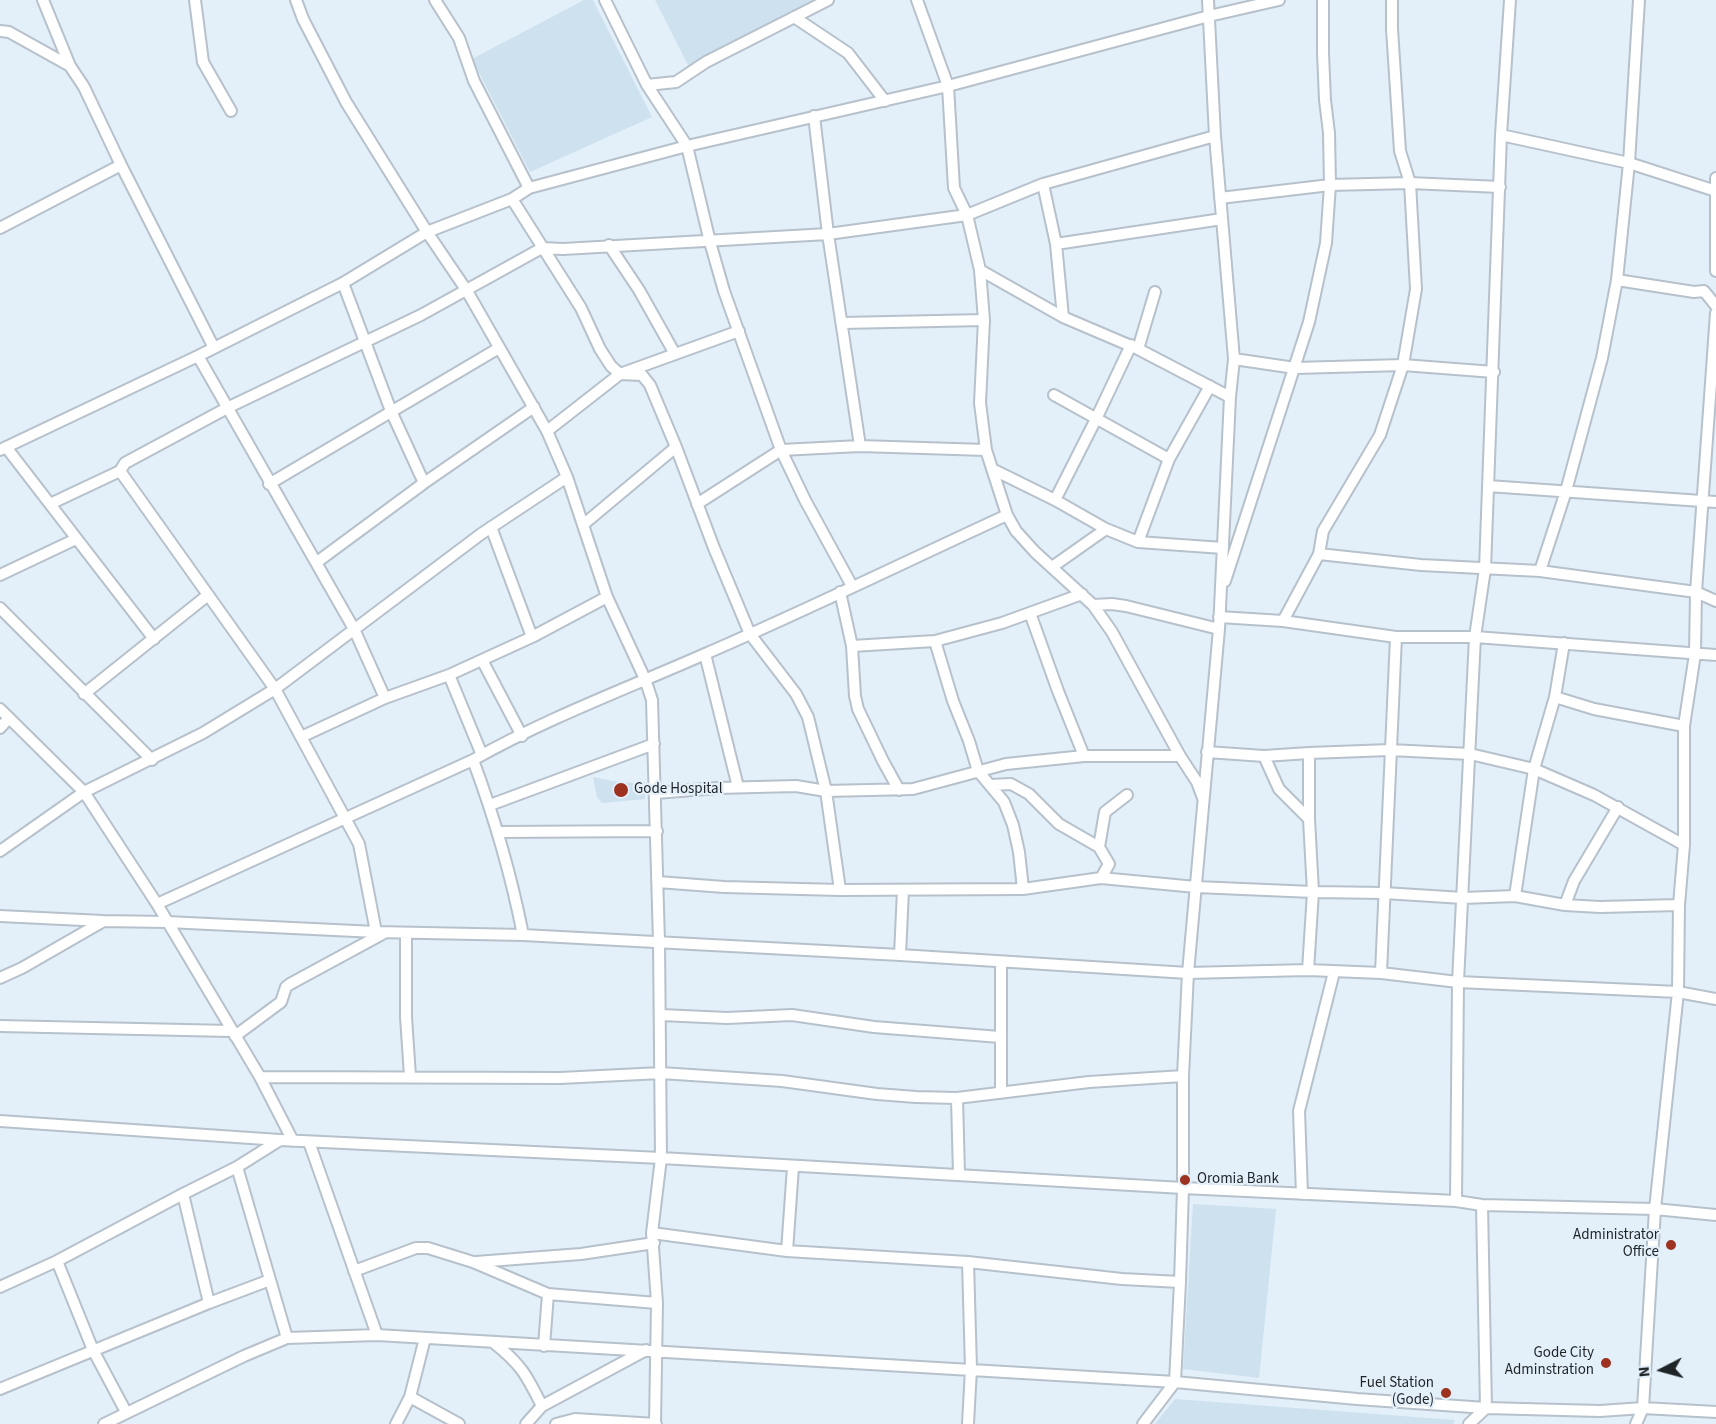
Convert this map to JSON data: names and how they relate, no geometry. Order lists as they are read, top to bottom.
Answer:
{
  "places": [
    "Gode Hospital",
    "Oromia Bank",
    "Administrator Office",
    "Gode City Adminstration",
    "Fuel Station (Gode)"
  ],
  "north": "left"
}
